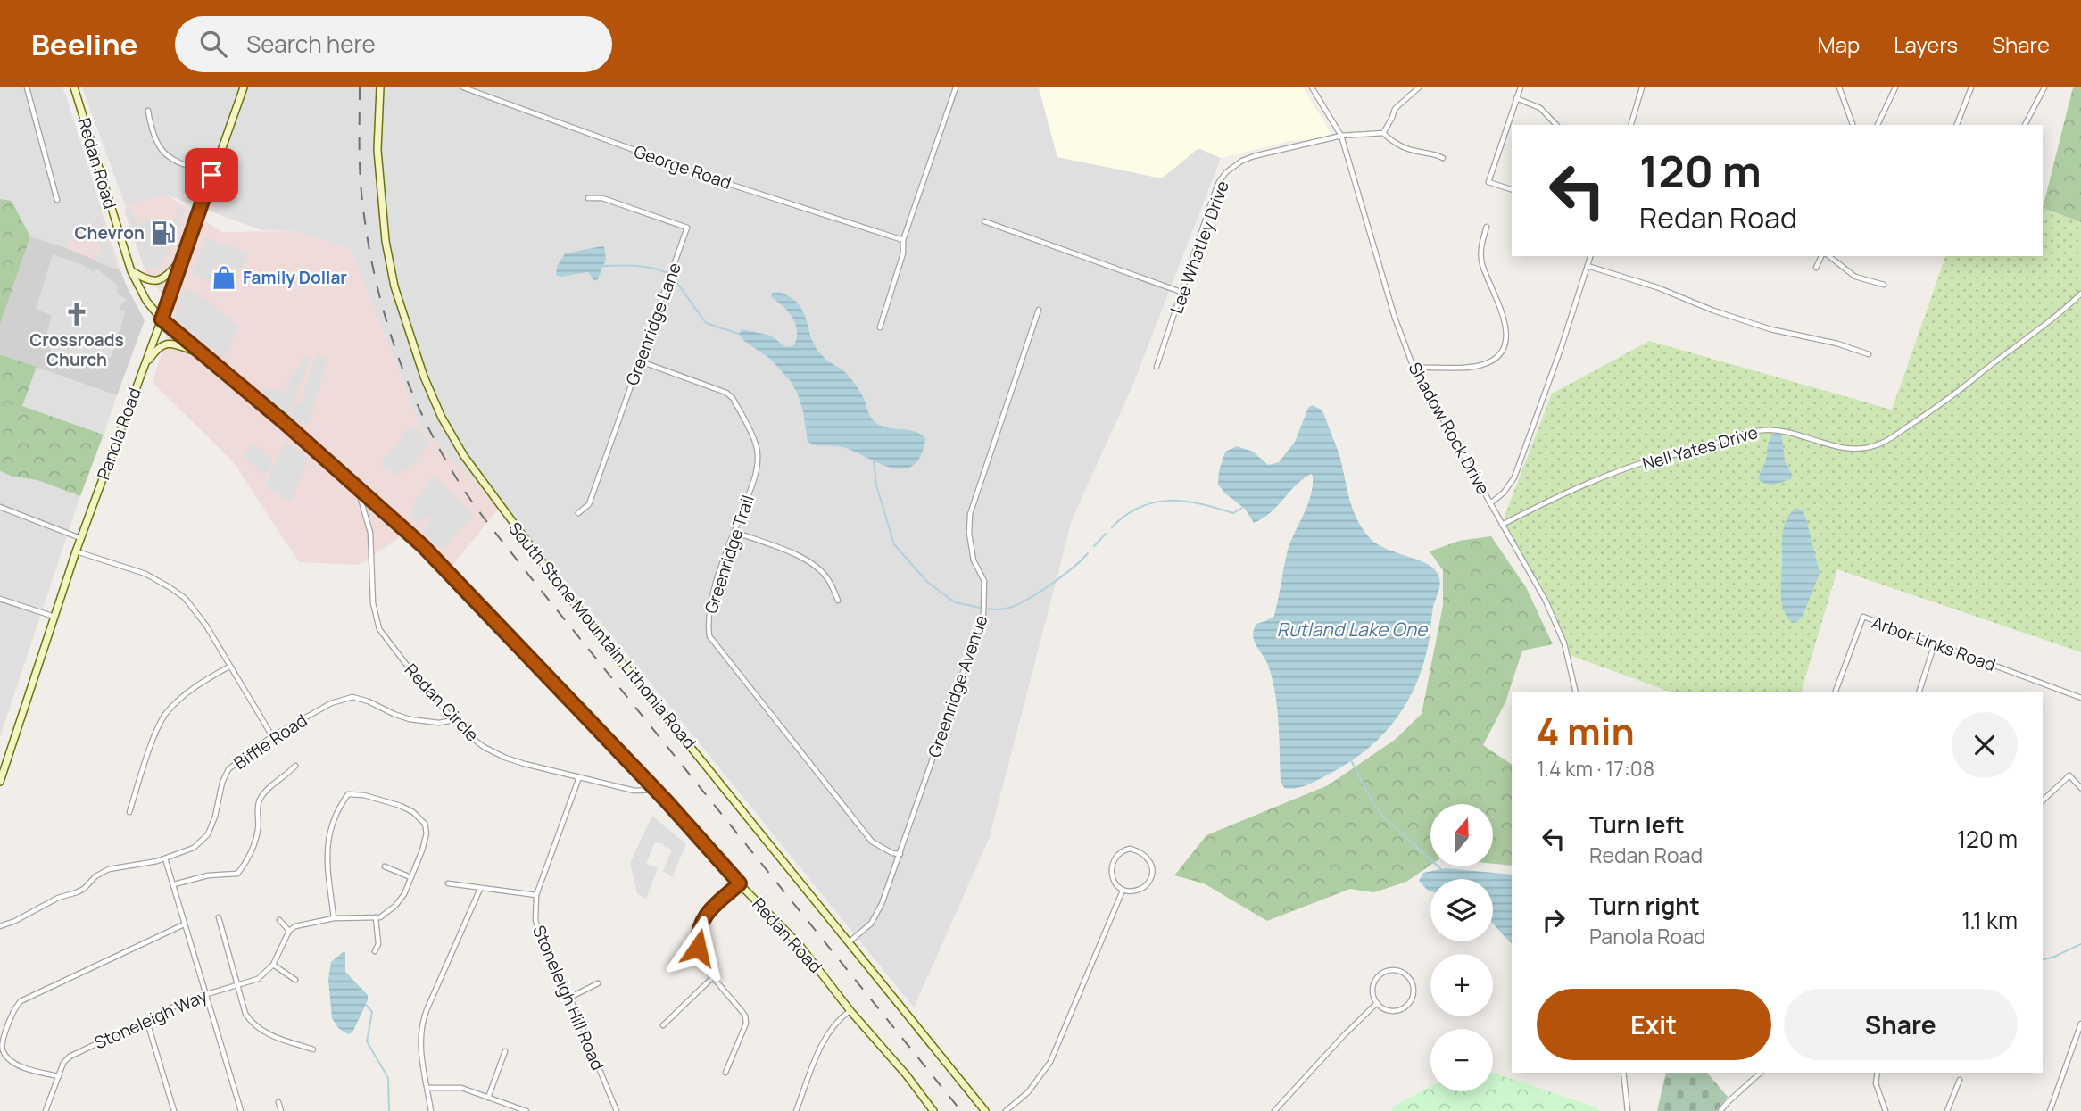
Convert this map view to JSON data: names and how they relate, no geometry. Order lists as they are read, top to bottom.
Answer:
{
  "streets": {
    "main road": ["Redan Road", "Panola Road", "South Stone Mountain Lithonia Road"],
    "street": [
      "George Road",
      "Lee Whatley Drive",
      "Greenridge Lane",
      "Shadow Rock Drive",
      "Nell Yates Drive",
      "Greenridge Trail",
      "Arbor Links Road",
      "Greenridge Avenue",
      "Redan Circle",
      "Biffle Road",
      "Stoneleigh Hill Road",
      "Stoneleigh Way"
    ]
  },
  "crossings": [
    ["Redan Road", "Panola Road"],
    ["Redan Road", "Redan Circle"],
    ["Lee Whatley Drive", "Shadow Rock Drive"],
    ["Greenridge Lane", "Greenridge Trail"],
    ["Shadow Rock Drive", "Nell Yates Drive"],
    ["Greenridge Trail", "Greenridge Avenue"],
    ["South Stone Mountain Lithonia Road", "Greenridge Avenue"],
    ["Redan Circle", "Biffle Road"],
    ["Redan Circle", "Stoneleigh Hill Road"]
  ],
  "water": ["Rutland Lake One"],
  "places": {
    "fuel station": ["Chevron"],
    "shop": ["Family Dollar"],
    "church": ["Crossroads Church"]
  },
  "north": "top",
  "page": {
    "header": "Beeline",
    "search": "Search here",
    "nav": ["Map", "Layers", "Share"],
    "turn": ["120 m", "Redan Road"],
    "heading": ["4 min", "1.4 km · 17:08"],
    "list": [
      {
        "name": "Turn left",
        "note": "Redan Road",
        "value": "120 m"
      },
      {
        "name": "Turn right",
        "note": "Panola Road",
        "value": "1.1 km"
      }
    ],
    "map_buttons": ["+", "−"],
    "buttons": ["Exit", "Share"]
  }
}
